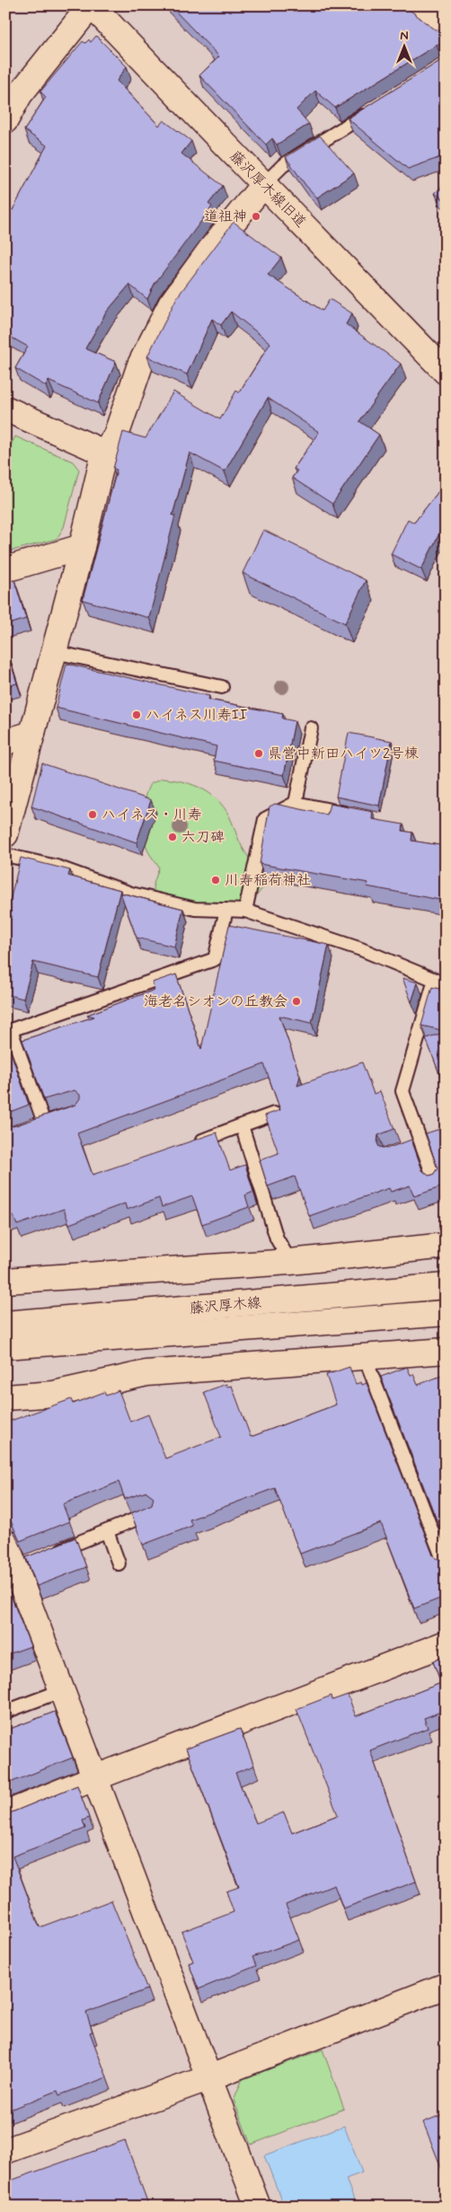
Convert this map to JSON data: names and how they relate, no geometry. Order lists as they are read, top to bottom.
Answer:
{
  "streets": {
    "street": ["藤沢厚木線旧道", "藤沢厚木線"]
  },
  "places": [
    "道祖神",
    "ハイネス川寿II",
    "県営中新田ハイツ2号棟",
    "ハイネス・川寿",
    "六刀碑",
    "川寿稲荷神社",
    "海老名シオンの丘教会"
  ],
  "north": "top"
}
